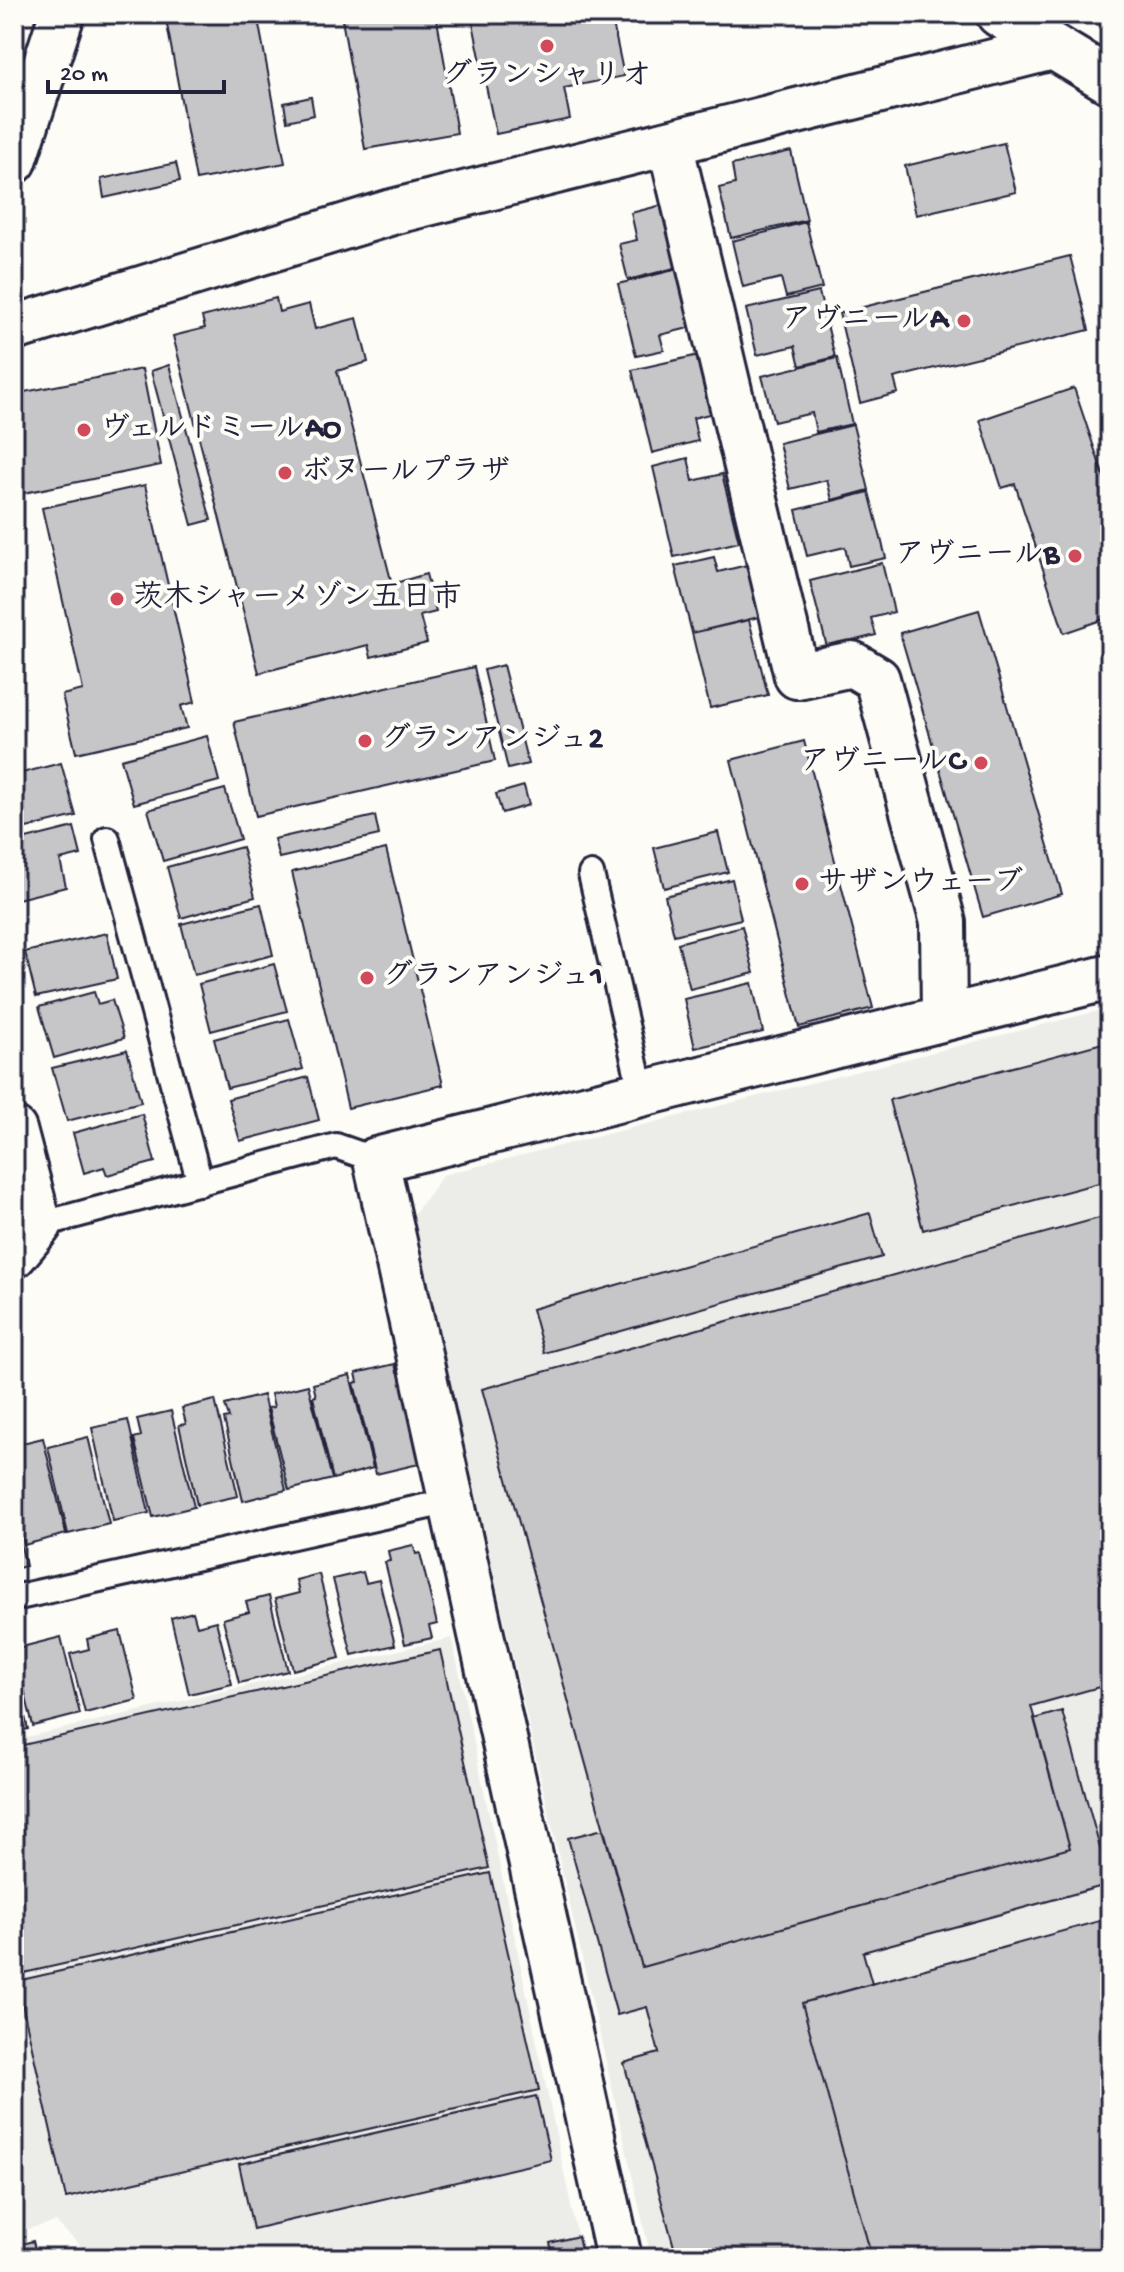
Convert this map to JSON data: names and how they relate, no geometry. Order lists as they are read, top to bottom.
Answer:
{
  "places": [
    "グランシャリオ",
    "アヴニールA",
    "ヴェルドミールAO",
    "ボヌールプラザ",
    "アヴニールB",
    "茨木シャーメゾン五日市",
    "グランアンジュ2",
    "アヴニールC",
    "サザンウェーブ",
    "グランアンジュ1"
  ],
  "scale_bar": "20 m"
}
